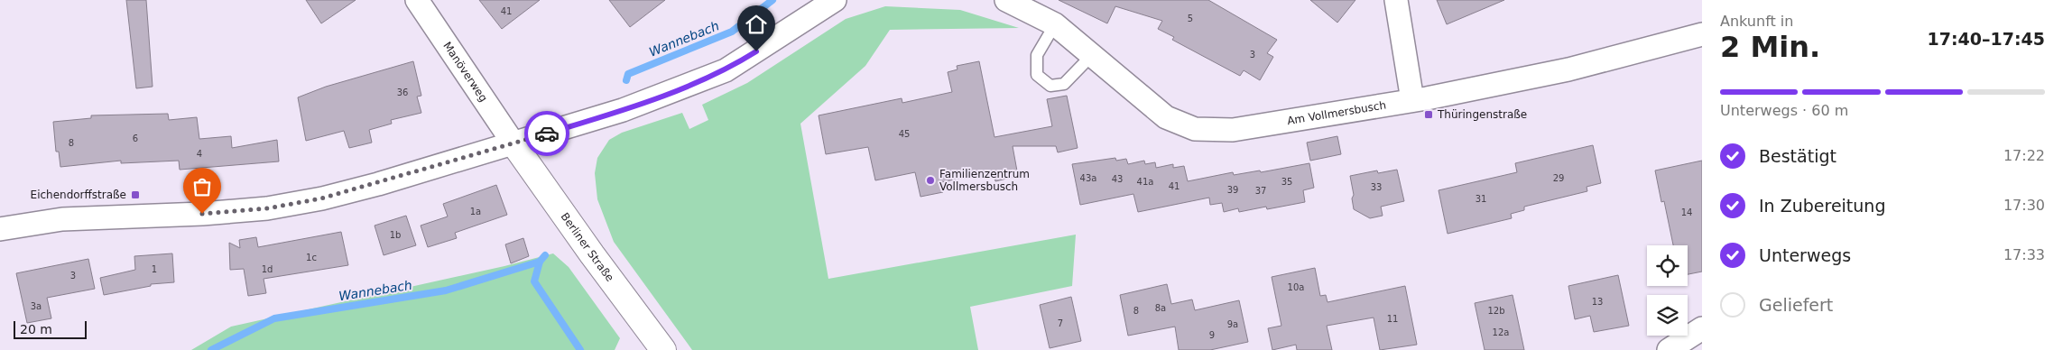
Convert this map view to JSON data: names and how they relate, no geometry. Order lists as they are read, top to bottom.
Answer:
{
  "streets": {
    "street": ["Manöverweg", "Am Vollmersbusch", "Berliner Straße"]
  },
  "crossings": [
    ["Manöverweg", "Berliner Straße"]
  ],
  "water": ["Wannebach"],
  "places": {
    "transit": ["Thüringenstraße", "Eichendorffstraße"],
    "other": ["Familienzentrum Vollmersbusch"]
  },
  "house_numbers": [
    "41",
    "5",
    "3",
    "36",
    "45",
    "6",
    "8",
    "4",
    "43a",
    "29",
    "43",
    "41a",
    "35",
    "41",
    "33",
    "39",
    "37",
    "31",
    "1a",
    "14",
    "1b",
    "1c",
    "1",
    "1d",
    "3",
    "10a",
    "13",
    "3a",
    "8a",
    "8",
    "12b",
    "11",
    "7",
    "9a",
    "12a",
    "9"
  ],
  "scale_bar": "20 m",
  "page": {
    "heading": ["2 Min.", "Ankunft in", "17:40–17:45"],
    "bar": "Unterwegs · 60 m",
    "list": [
      ["Bestätigt", "17:22"],
      ["In Zubereitung", "17:30"],
      ["Unterwegs", "17:33"],
      "Geliefert"
    ],
    "scale": "20 m"
  }
}
